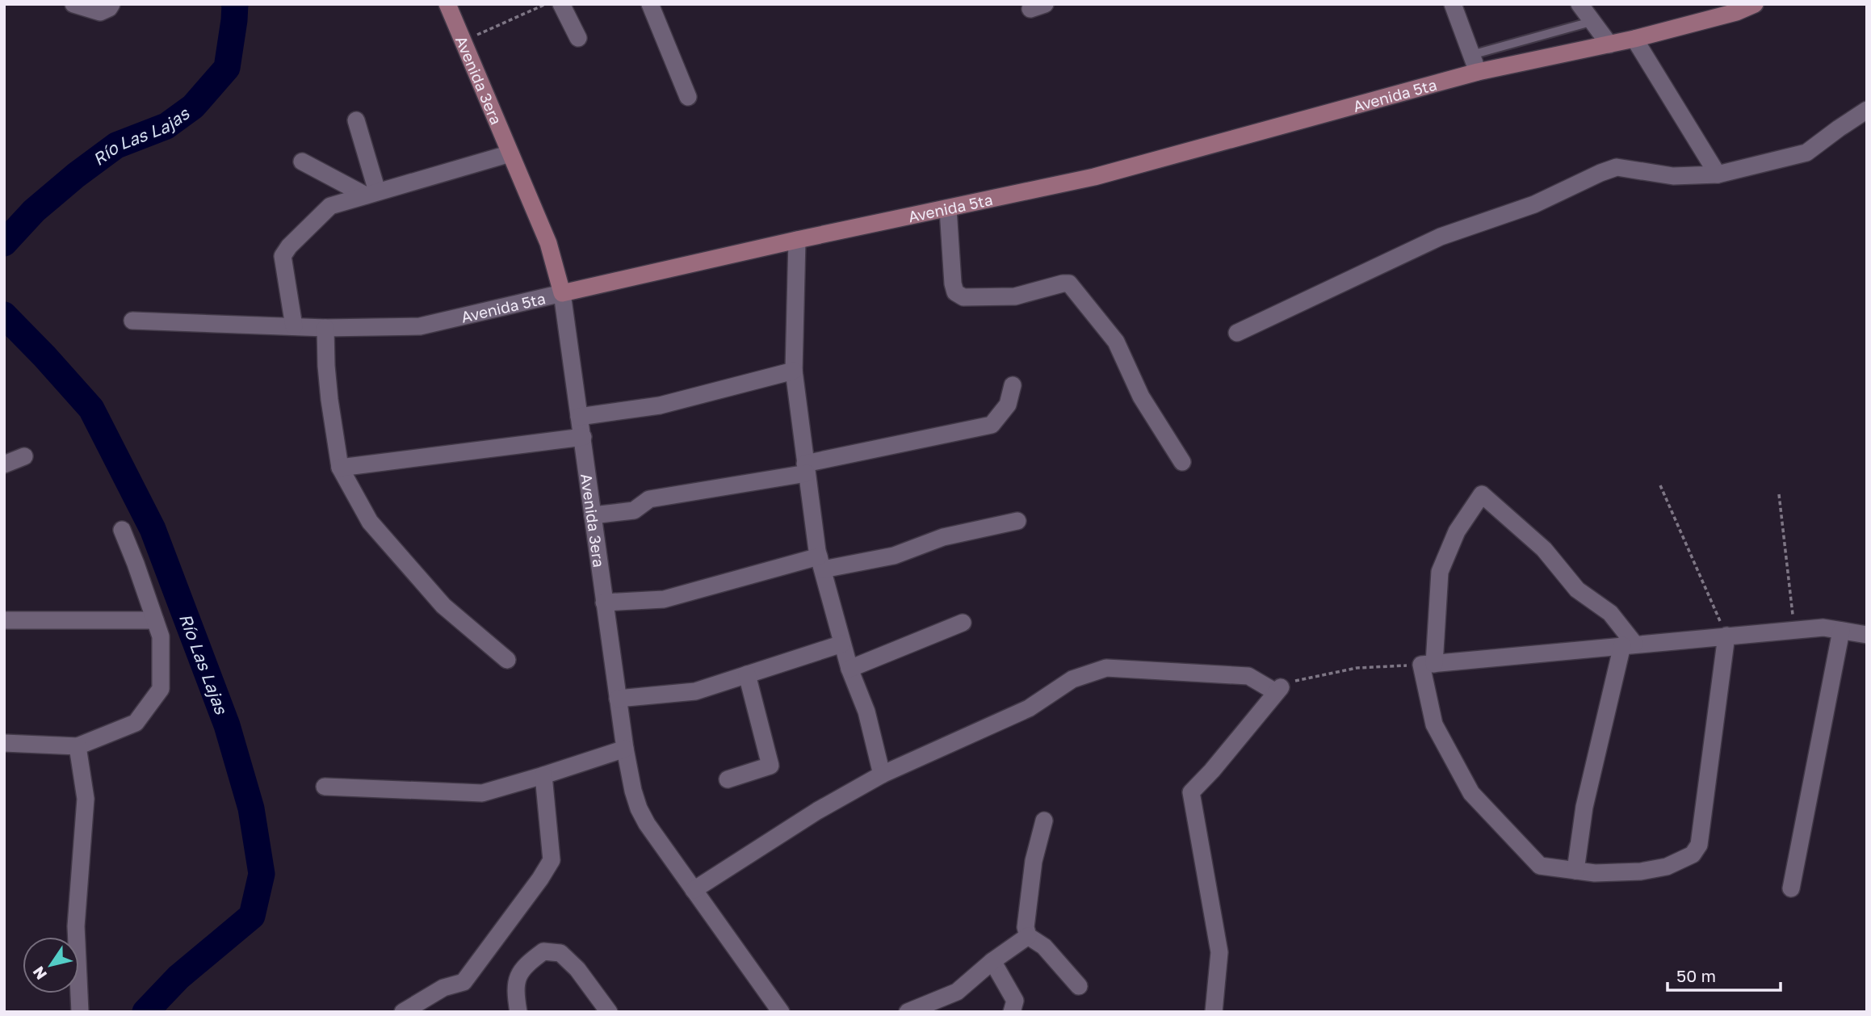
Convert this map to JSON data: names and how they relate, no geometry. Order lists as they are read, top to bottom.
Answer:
{
  "streets": {
    "street": ["Avenida 3era", "Avenida 5ta"]
  },
  "crossings": [
    ["Avenida 3era", "Avenida 5ta"]
  ],
  "water": ["Río Las Lajas"],
  "scale_bar": "50 m",
  "north": "bottom left"
}
